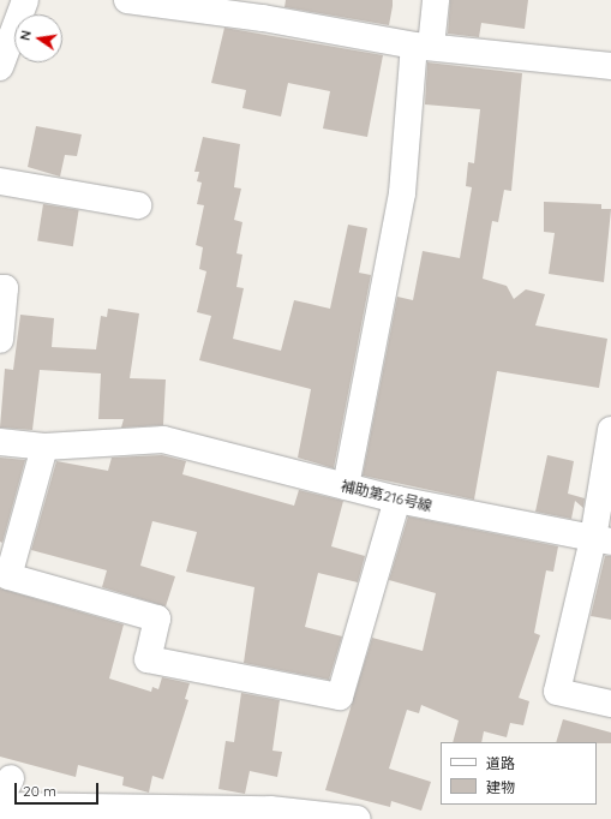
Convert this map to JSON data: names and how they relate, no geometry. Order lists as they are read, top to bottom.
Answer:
{
  "streets": {
    "street": ["補助第216号線"]
  },
  "legend": ["道路", "建物"],
  "scale_bar": "20 m",
  "north": "left"
}
